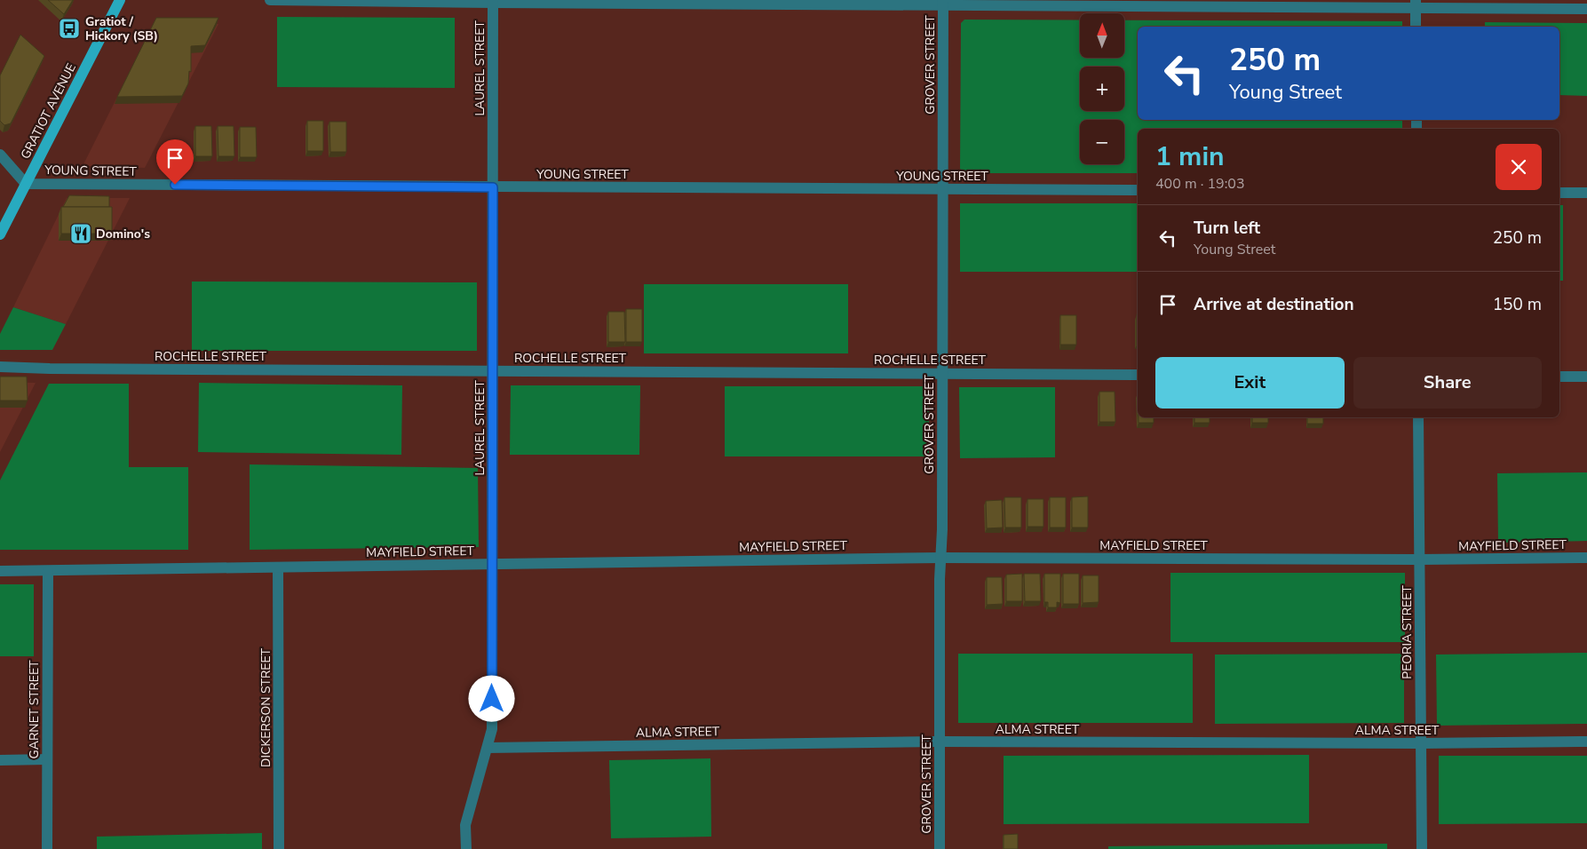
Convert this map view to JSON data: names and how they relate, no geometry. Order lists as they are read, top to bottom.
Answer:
{
  "streets": {
    "main road": ["GRATIOT AVENUE"],
    "street": [
      "GROVER STREET",
      "LAUREL STREET",
      "YOUNG STREET",
      "ROCHELLE STREET",
      "MAYFIELD STREET",
      "PEORIA STREET",
      "DICKERSON STREET",
      "GARNET STREET",
      "ALMA STREET"
    ]
  },
  "crossings": [
    ["GROVER STREET", "YOUNG STREET"],
    ["GROVER STREET", "ROCHELLE STREET"],
    ["GROVER STREET", "MAYFIELD STREET"],
    ["GROVER STREET", "ALMA STREET"],
    ["LAUREL STREET", "YOUNG STREET"],
    ["LAUREL STREET", "ROCHELLE STREET"],
    ["LAUREL STREET", "MAYFIELD STREET"],
    ["LAUREL STREET", "ALMA STREET"],
    ["GRATIOT AVENUE", "YOUNG STREET"],
    ["MAYFIELD STREET", "PEORIA STREET"],
    ["MAYFIELD STREET", "DICKERSON STREET"],
    ["MAYFIELD STREET", "GARNET STREET"],
    ["PEORIA STREET", "ALMA STREET"]
  ],
  "places": {
    "bus stop": ["Gratiot / Hickory (SB)"],
    "restaurant": ["Domino's"]
  },
  "north": "top",
  "page": {
    "map_buttons": ["+", "−"],
    "turn": ["250 m", "Young Street"],
    "heading": ["1 min", "400 m · 19:03"],
    "list": [
      {
        "name": "Turn left",
        "note": "Young Street",
        "value": "250 m"
      },
      {
        "name": "Arrive at destination",
        "value": "150 m"
      }
    ],
    "buttons": ["Exit", "Share"]
  }
}
